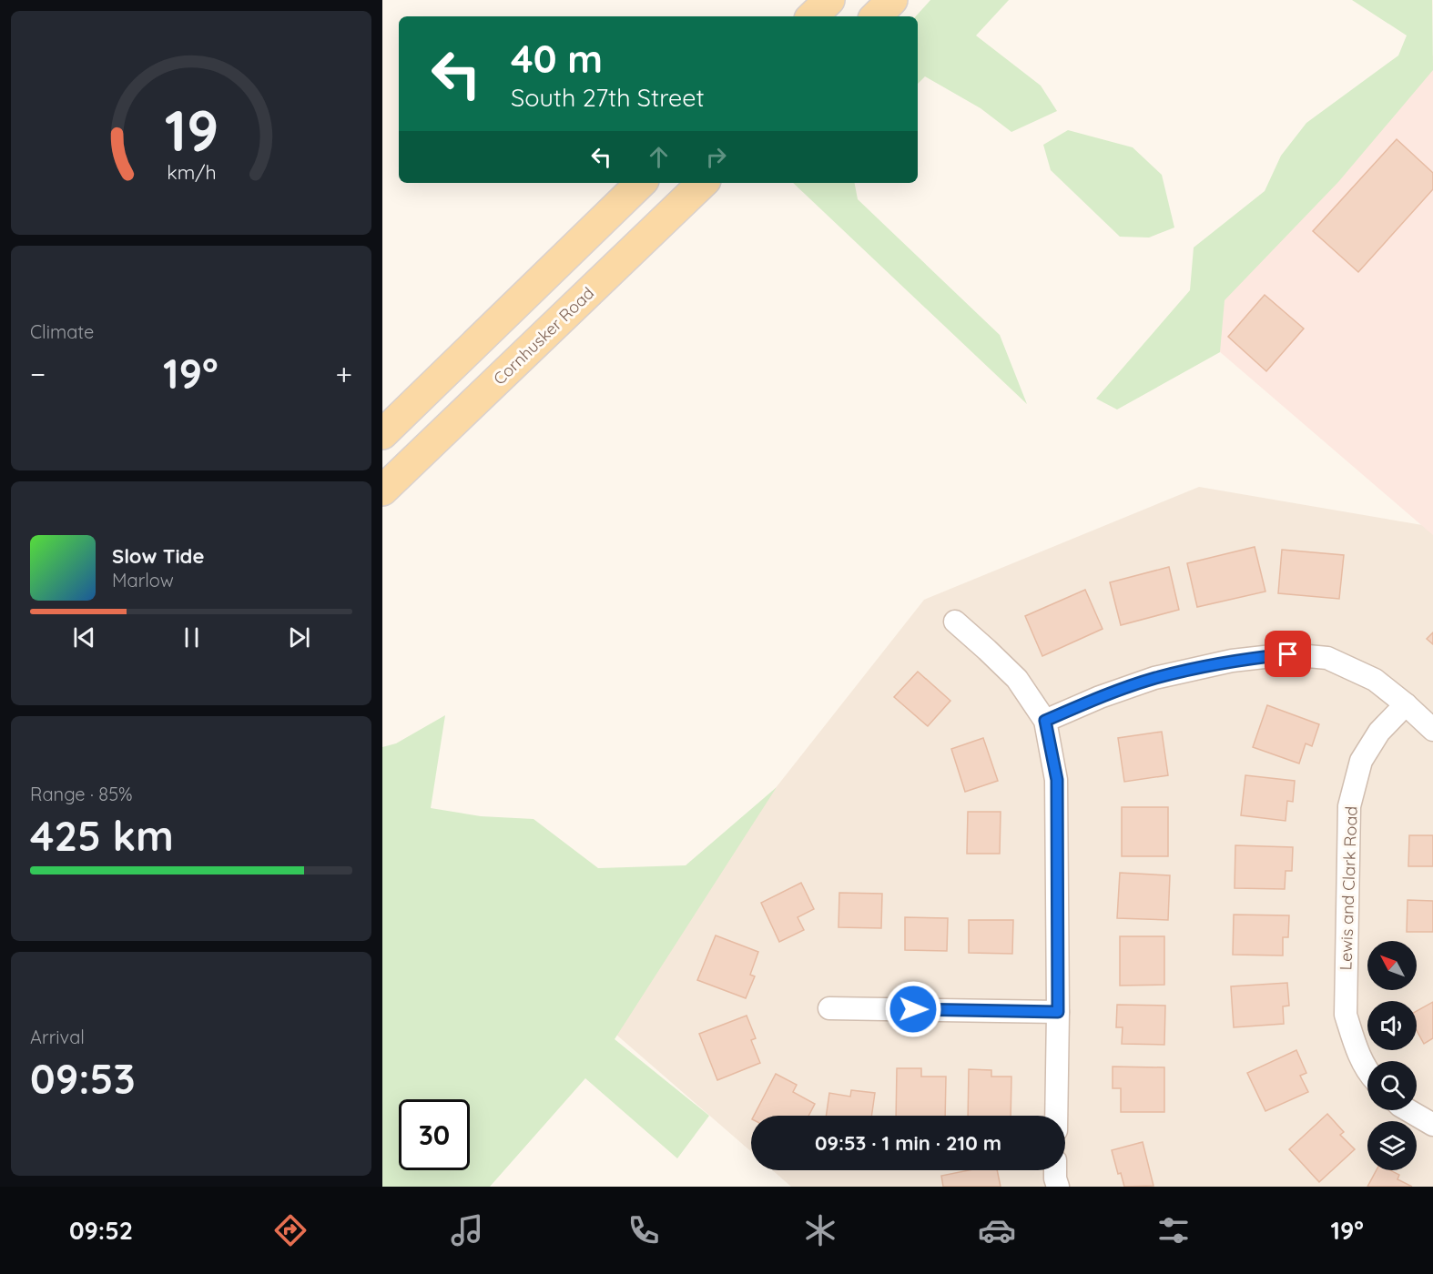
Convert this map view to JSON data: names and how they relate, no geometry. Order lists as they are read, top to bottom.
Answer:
{
  "streets": {
    "main road": ["Cornhusker Road"],
    "street": ["Lewis and Clark Road"]
  },
  "north": "top left",
  "page": {
    "turn": ["40 m", "South 27th Street"],
    "tile": [
      "Climate",
      ["Range · 85%", "425 km"],
      ["Arrival", "09:53"]
    ],
    "heat": ["−", "19°", "+"],
    "song": ["Slow Tide", "Marlow"],
    "limit": "30",
    "trip": "09:53 · 1 min · 210 m",
    "tabs": ["09:52", "19°"],
    "gauge": ["19", "km/h"]
  }
}
